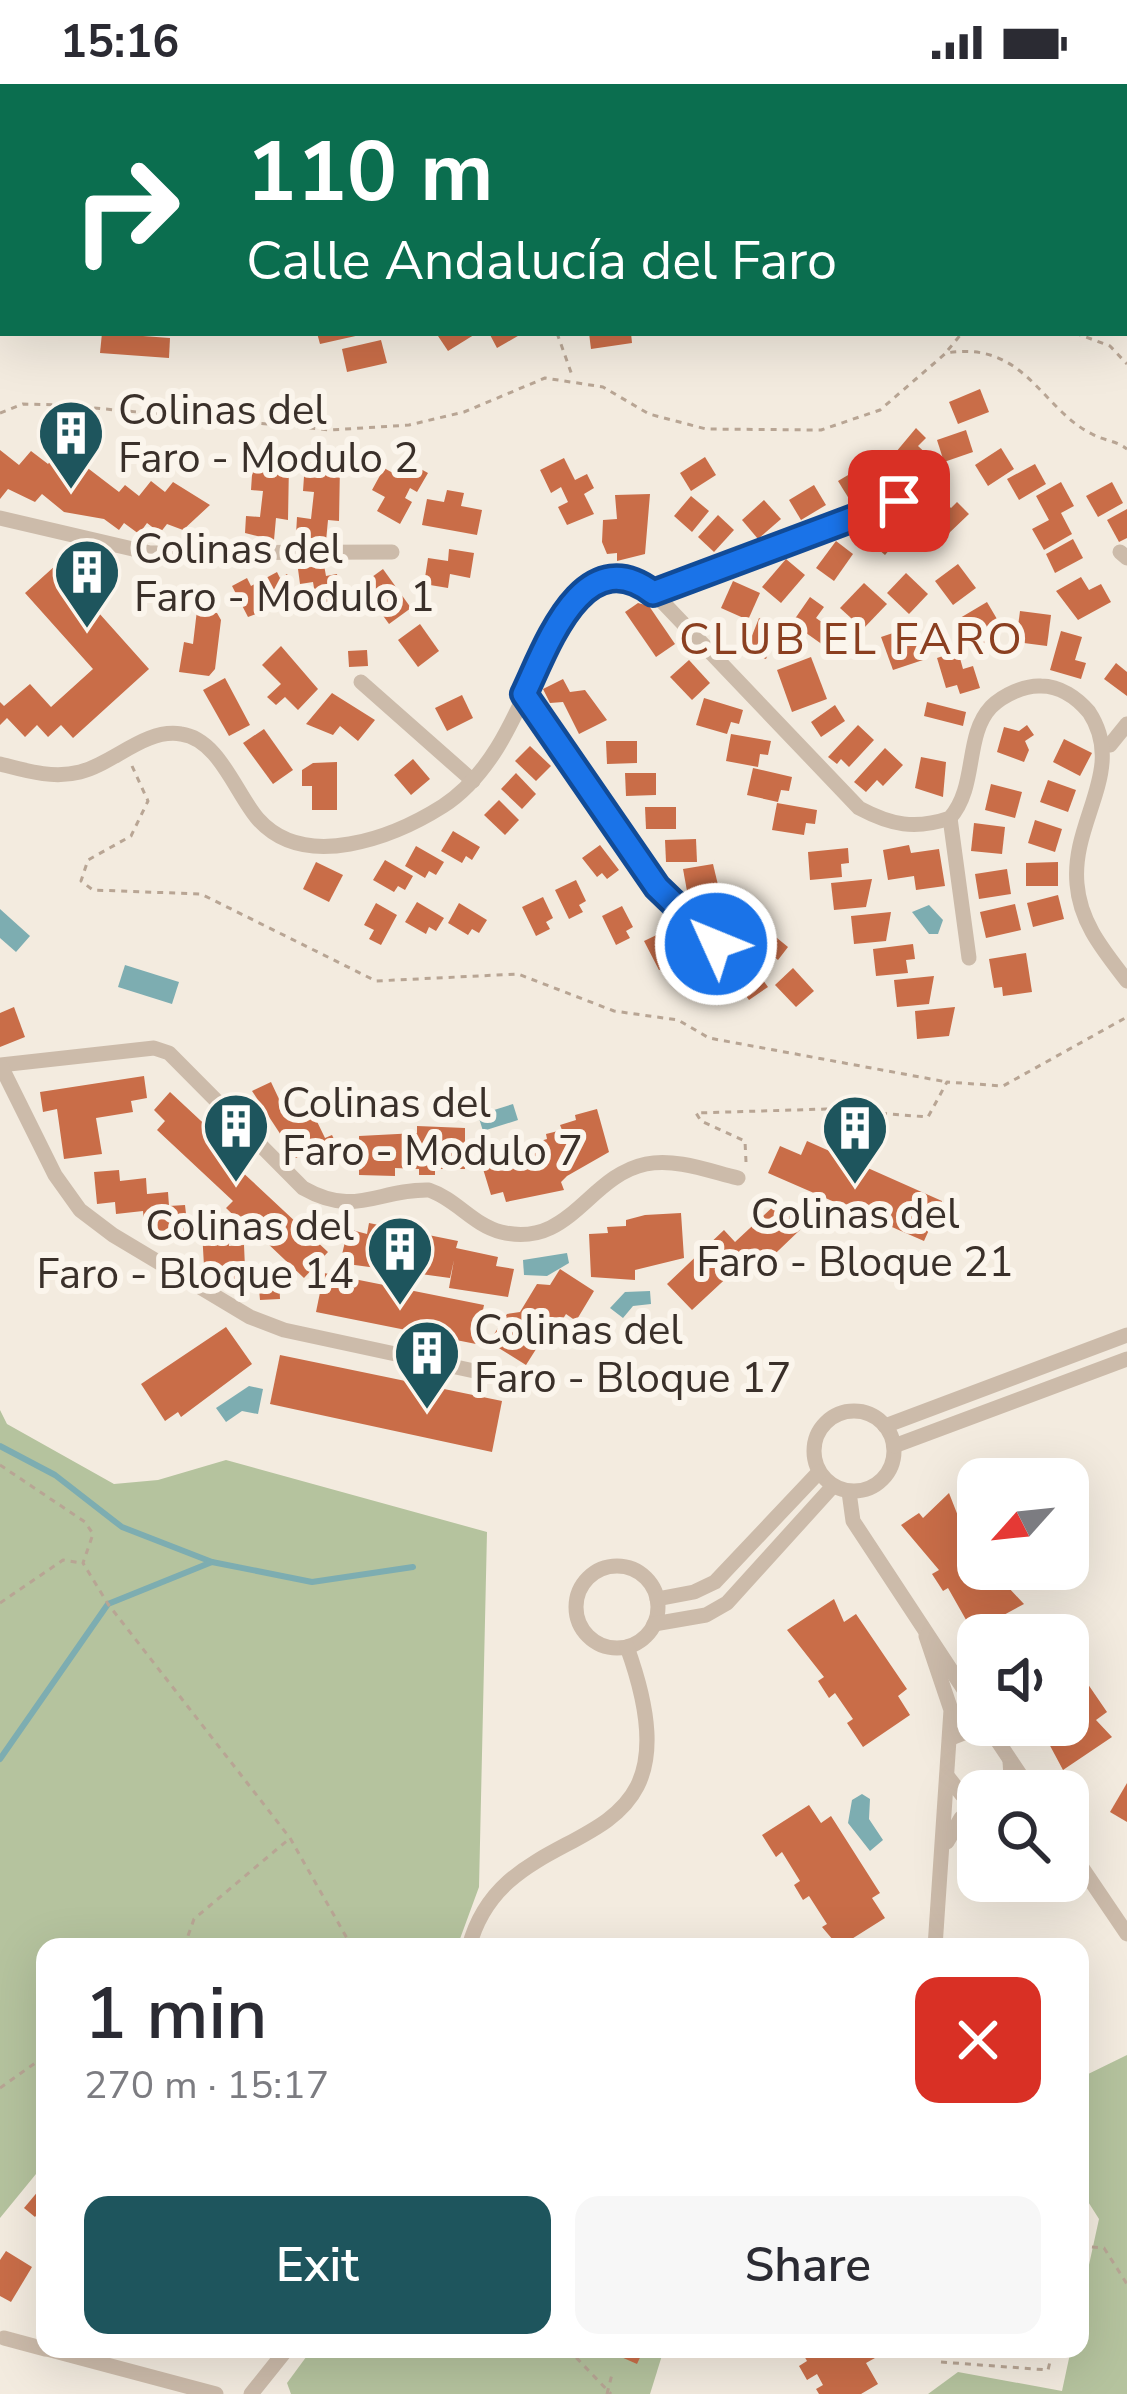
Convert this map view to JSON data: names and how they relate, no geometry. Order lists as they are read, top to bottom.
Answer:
{
  "districts": ["CLUB EL FARO"],
  "places": {
    "building": [
      "Colinas del Faro - Modulo 2",
      "Colinas del Faro - Modulo 1",
      "Colinas del Faro - Modulo 7",
      "Colinas del Faro - Bloque 21",
      "Colinas del Faro - Bloque 14",
      "Colinas del Faro - Bloque 17"
    ]
  },
  "north": "bottom left",
  "page": {
    "status": "15:16",
    "turn": ["110 m", "Calle Andalucía del Faro"],
    "heading": ["1 min", "270 m · 15:17"],
    "buttons": ["Exit", "Share"]
  }
}
